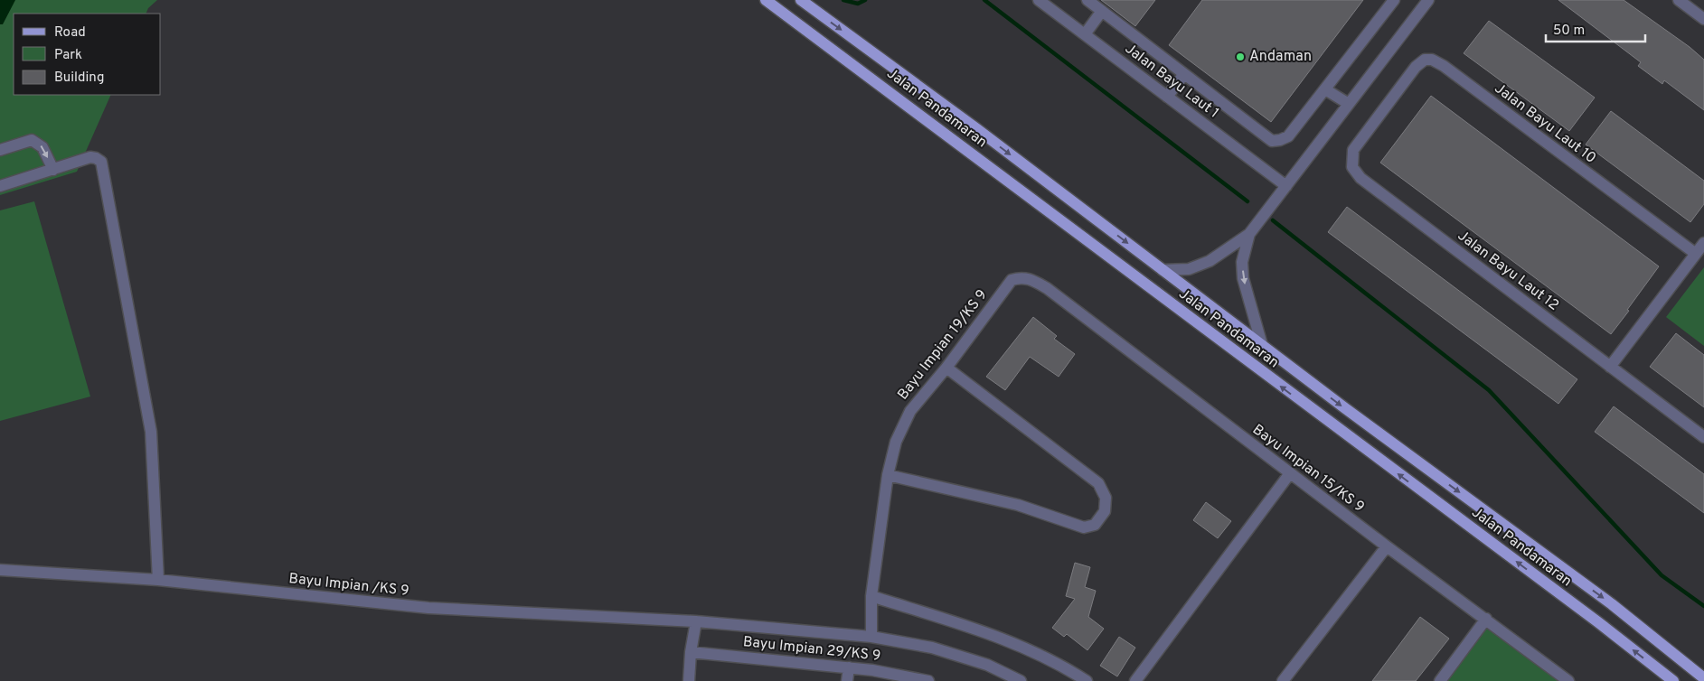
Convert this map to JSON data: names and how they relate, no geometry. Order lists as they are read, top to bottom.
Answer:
{
  "streets": {
    "main road": ["Jalan Pandamaran"],
    "street": [
      "Jalan Bayu Laut 1",
      "Jalan Bayu Laut 10",
      "Jalan Bayu Laut 12",
      "Bayu Impian 19/KS 9",
      "Bayu Impian 15/KS 9",
      "Bayu Impian /KS 9",
      "Bayu Impian 29/KS 9"
    ]
  },
  "crossings": [
    ["Jalan Bayu Laut 10", "Jalan Bayu Laut 12"],
    ["Bayu Impian 19/KS 9", "Bayu Impian 15/KS 9"],
    ["Bayu Impian 19/KS 9", "Bayu Impian /KS 9"]
  ],
  "places": ["Andaman"],
  "legend": ["Road", "Park", "Building"],
  "scale_bar": "50 m"
}
